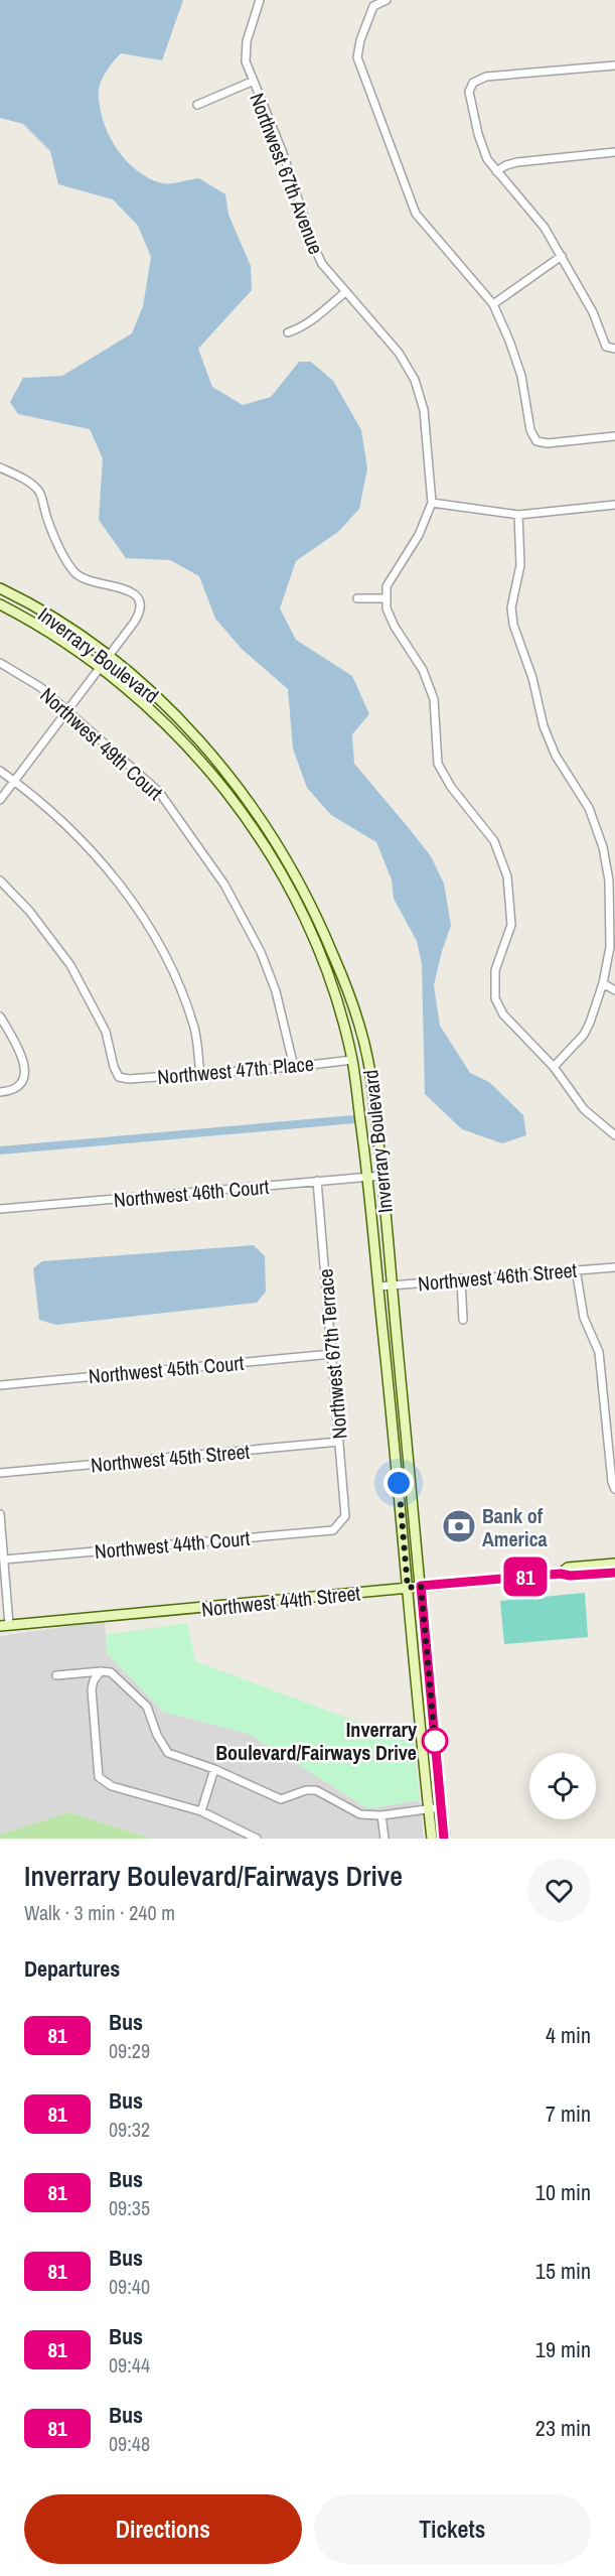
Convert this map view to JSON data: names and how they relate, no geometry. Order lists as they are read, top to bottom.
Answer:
{
  "streets": {
    "street": [
      "Northwest 67th Avenue",
      "Inverrary Boulevard",
      "Northwest 49th Court",
      "Northwest 47th Place",
      "Northwest 46th Court",
      "Northwest 46th Street",
      "Northwest 67th Terrace",
      "Northwest 45th Court",
      "Northwest 45th Street",
      "Northwest 44th Court",
      "Northwest 44th Street"
    ]
  },
  "crossings": [
    ["Inverrary Boulevard", "Northwest 47th Place"],
    ["Inverrary Boulevard", "Northwest 46th Court"],
    ["Inverrary Boulevard", "Northwest 46th Street"],
    ["Inverrary Boulevard", "Northwest 44th Street"],
    ["Northwest 49th Court", "Northwest 47th Place"],
    ["Northwest 46th Court", "Northwest 67th Terrace"],
    ["Northwest 67th Terrace", "Northwest 45th Court"],
    ["Northwest 67th Terrace", "Northwest 45th Street"],
    ["Northwest 67th Terrace", "Northwest 44th Court"]
  ],
  "places": {
    "bank": ["Bank of America"],
    "other": ["Inverrary Boulevard/Fairways Drive"]
  },
  "lines": ["bus line 81"],
  "page": {
    "on_map": "81",
    "heading": [
      ["Inverrary Boulevard/Fairways Drive", "Walk · 3 min · 240 m"],
      "Departures"
    ],
    "list": [
      {
        "mark": "81",
        "name": "Bus",
        "note": "09:29",
        "value": "4 min"
      },
      {
        "mark": "81",
        "name": "Bus",
        "note": "09:32",
        "value": "7 min"
      },
      {
        "mark": "81",
        "name": "Bus",
        "note": "09:35",
        "value": "10 min"
      },
      {
        "mark": "81",
        "name": "Bus",
        "note": "09:40",
        "value": "15 min"
      },
      {
        "mark": "81",
        "name": "Bus",
        "note": "09:44",
        "value": "19 min"
      },
      {
        "mark": "81",
        "name": "Bus",
        "note": "09:48",
        "value": "23 min"
      }
    ],
    "buttons": ["Directions", "Tickets"]
  }
}
